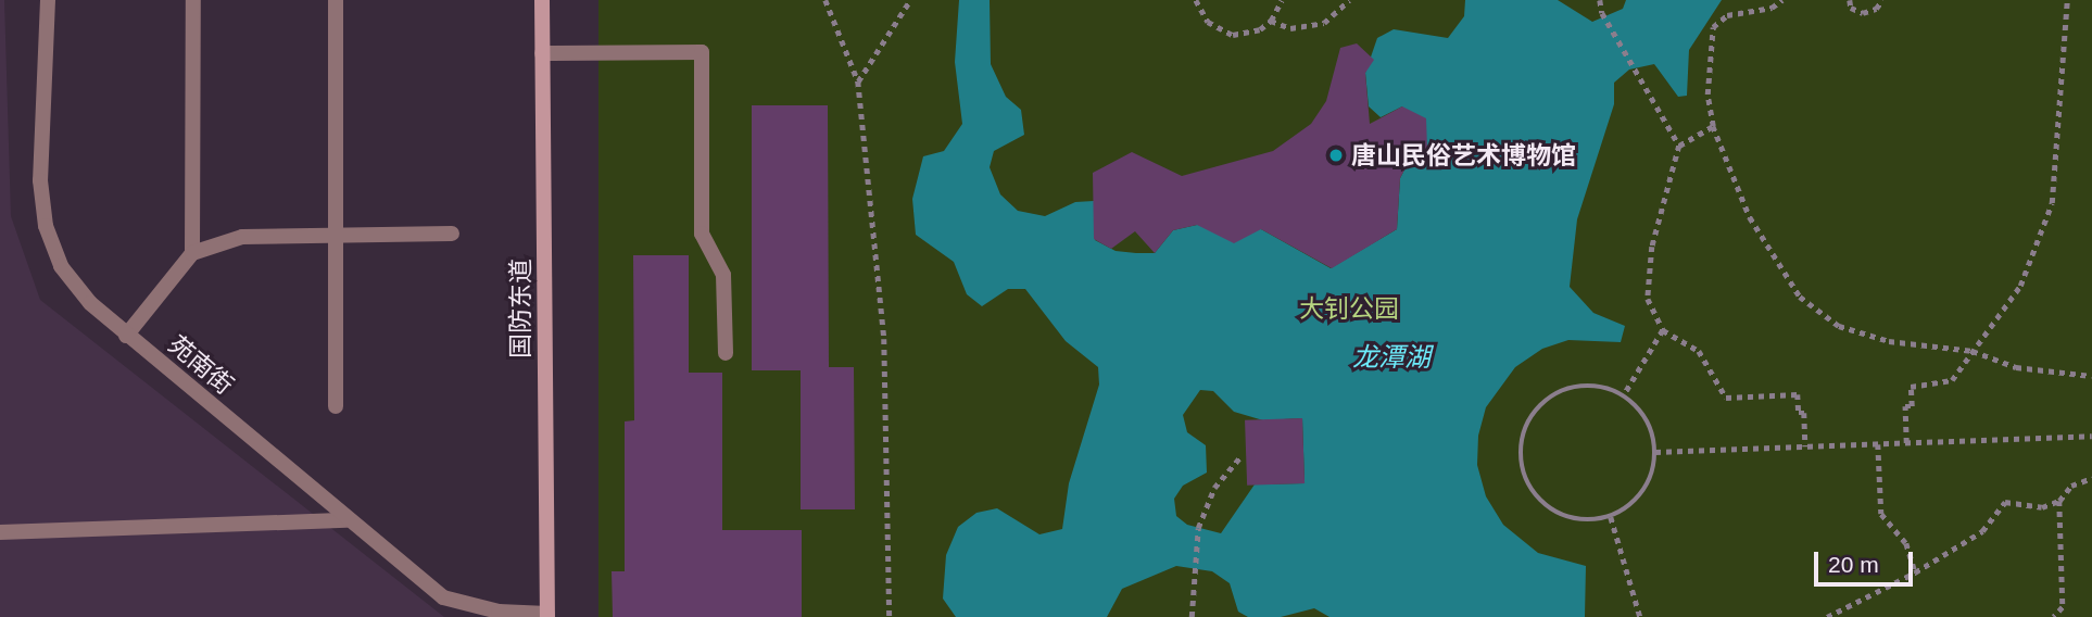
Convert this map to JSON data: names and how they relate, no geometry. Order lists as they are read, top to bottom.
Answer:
{
  "streets": {
    "street": ["国防东道", "苑南街"]
  },
  "crossings": [
    ["国防东道", "苑南街"]
  ],
  "water": ["龙潭湖"],
  "parks": ["大钊公园"],
  "places": ["唐山民俗艺术博物馆"],
  "scale_bar": "20 m"
}
